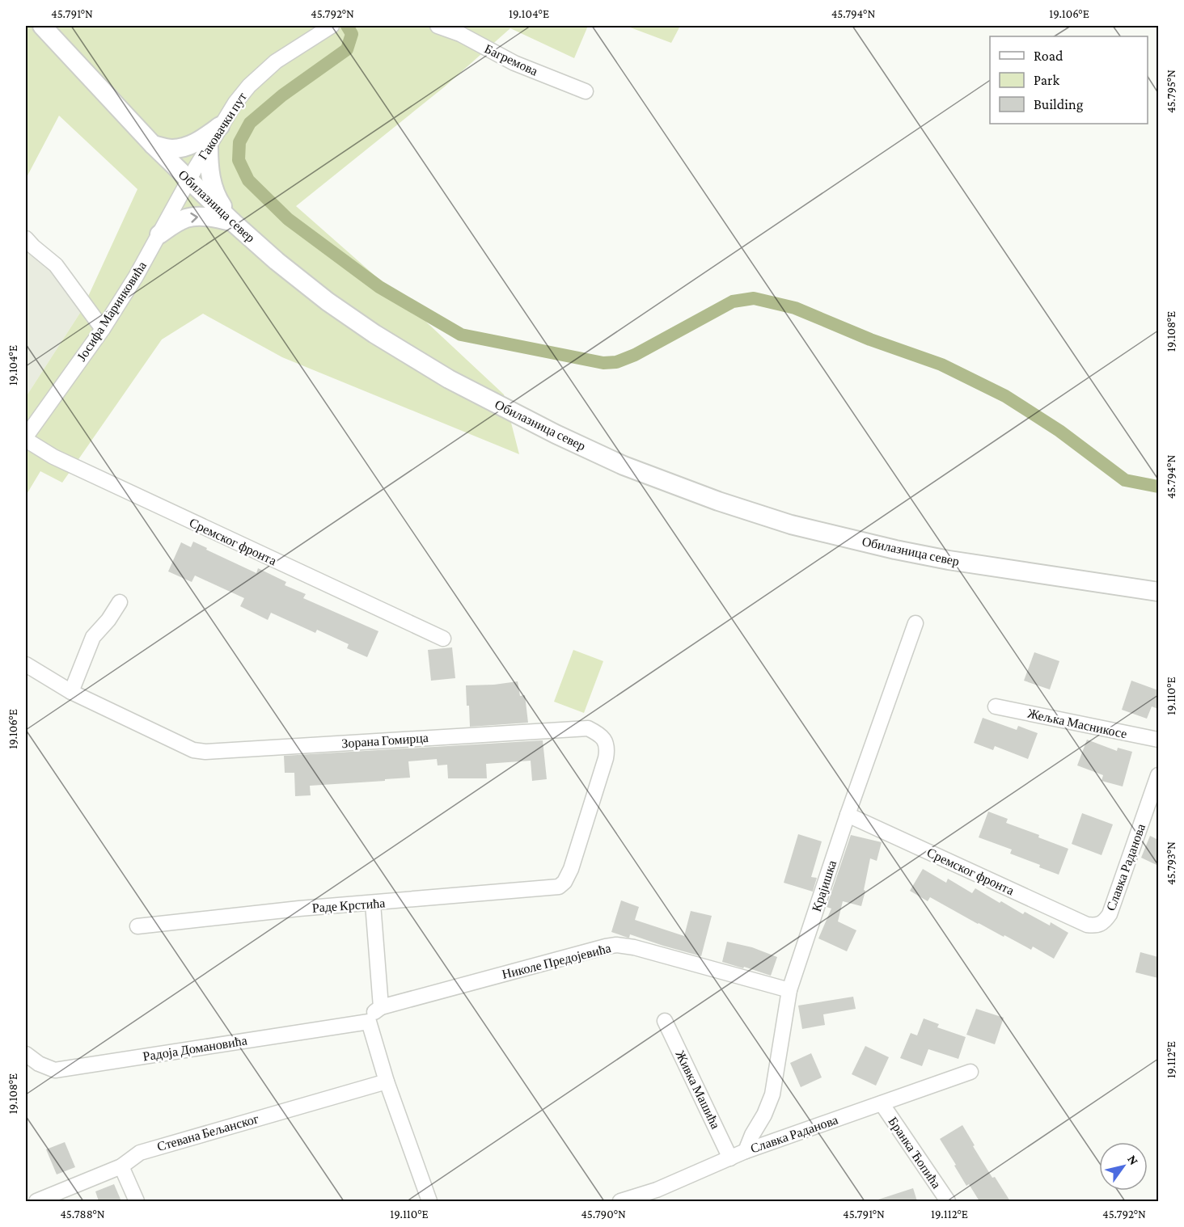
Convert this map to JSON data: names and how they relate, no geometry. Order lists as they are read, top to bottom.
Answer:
{
  "streets": {
    "main road": ["Обилазница север"],
    "street": [
      "Багремова",
      "Гаковачки пут",
      "Јосифа Маринковића",
      "Сремског фронта",
      "Жељка Масникосе",
      "Зорана Гомирца",
      "Славка Раданова",
      "Крајишка",
      "Раде Крстића",
      "Николе Предојевића",
      "Радоја Домановића",
      "Живка Машића",
      "Стевана Бељанског",
      "Бранка Ћопића"
    ]
  },
  "crossings": [
    ["Гаковачки пут", "Обилазница север"],
    ["Гаковачки пут", "Јосифа Маринковића"],
    ["Обилазница север", "Јосифа Маринковића"],
    ["Јосифа Маринковића", "Сремског фронта"],
    ["Сремског фронта", "Славка Раданова"],
    ["Сремског фронта", "Крајишка"],
    ["Зорана Гомирца", "Раде Крстића"],
    ["Славка Раданова", "Крајишка"],
    ["Славка Раданова", "Живка Машића"],
    ["Славка Раданова", "Бранка Ћопића"],
    ["Крајишка", "Николе Предојевића"]
  ],
  "legend": ["Road", "Park", "Building"],
  "north": "top right",
  "coordinates": [
    "45.791°N",
    "45.792°N",
    "19.104°E",
    "45.794°N",
    "19.106°E",
    "45.795°N",
    "19.108°E",
    "19.110°E",
    "45.793°N",
    "19.112°E",
    "45.788°N",
    "45.790°N"
  ]
}
